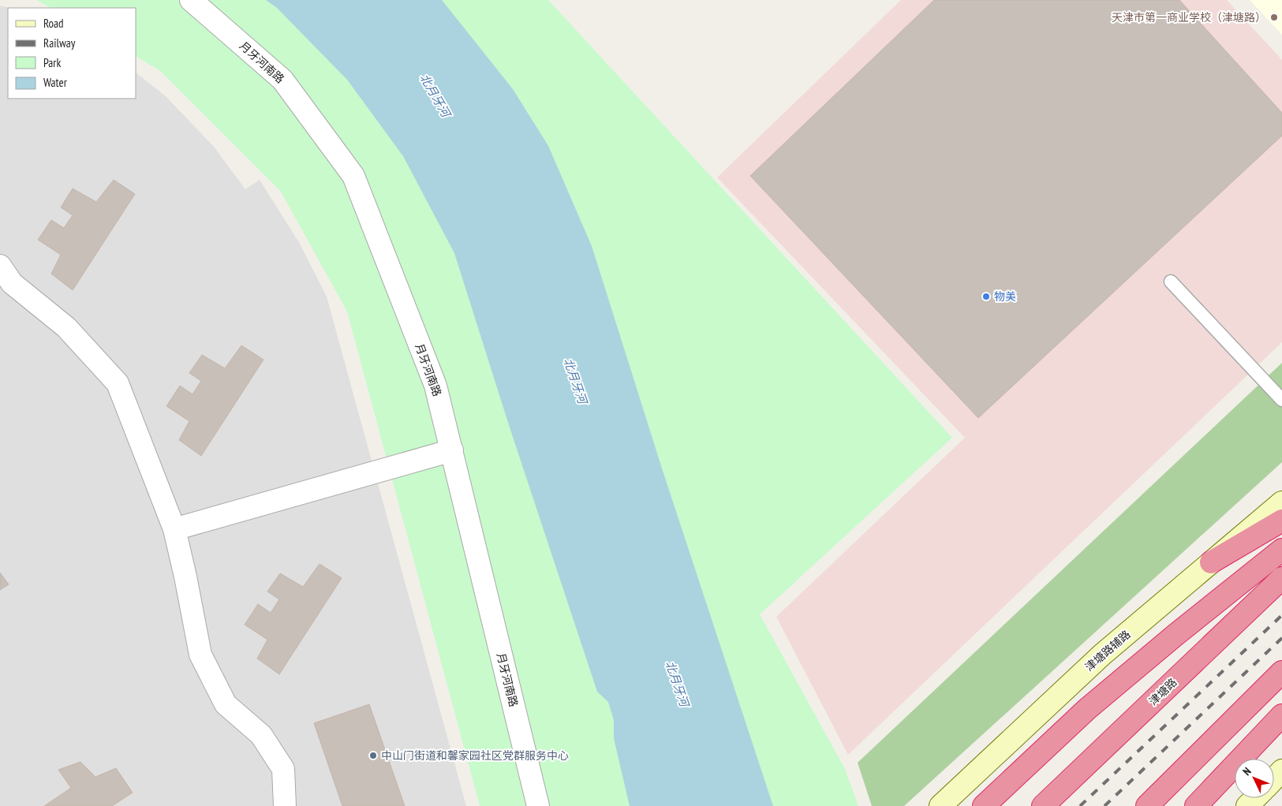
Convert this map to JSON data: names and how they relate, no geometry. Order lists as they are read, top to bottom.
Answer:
{
  "streets": {
    "highway": ["津塘路"],
    "street": ["月牙河南路", "津塘路辅路"]
  },
  "water": ["北月牙河"],
  "places": ["天津市第一商业学校（津塘路）", "物美", "中山门街道和馨家园社区党群服务中心"],
  "legend": [
    "Road",
    "Railway",
    "Park",
    "Water"
  ],
  "north": "top left"
}
